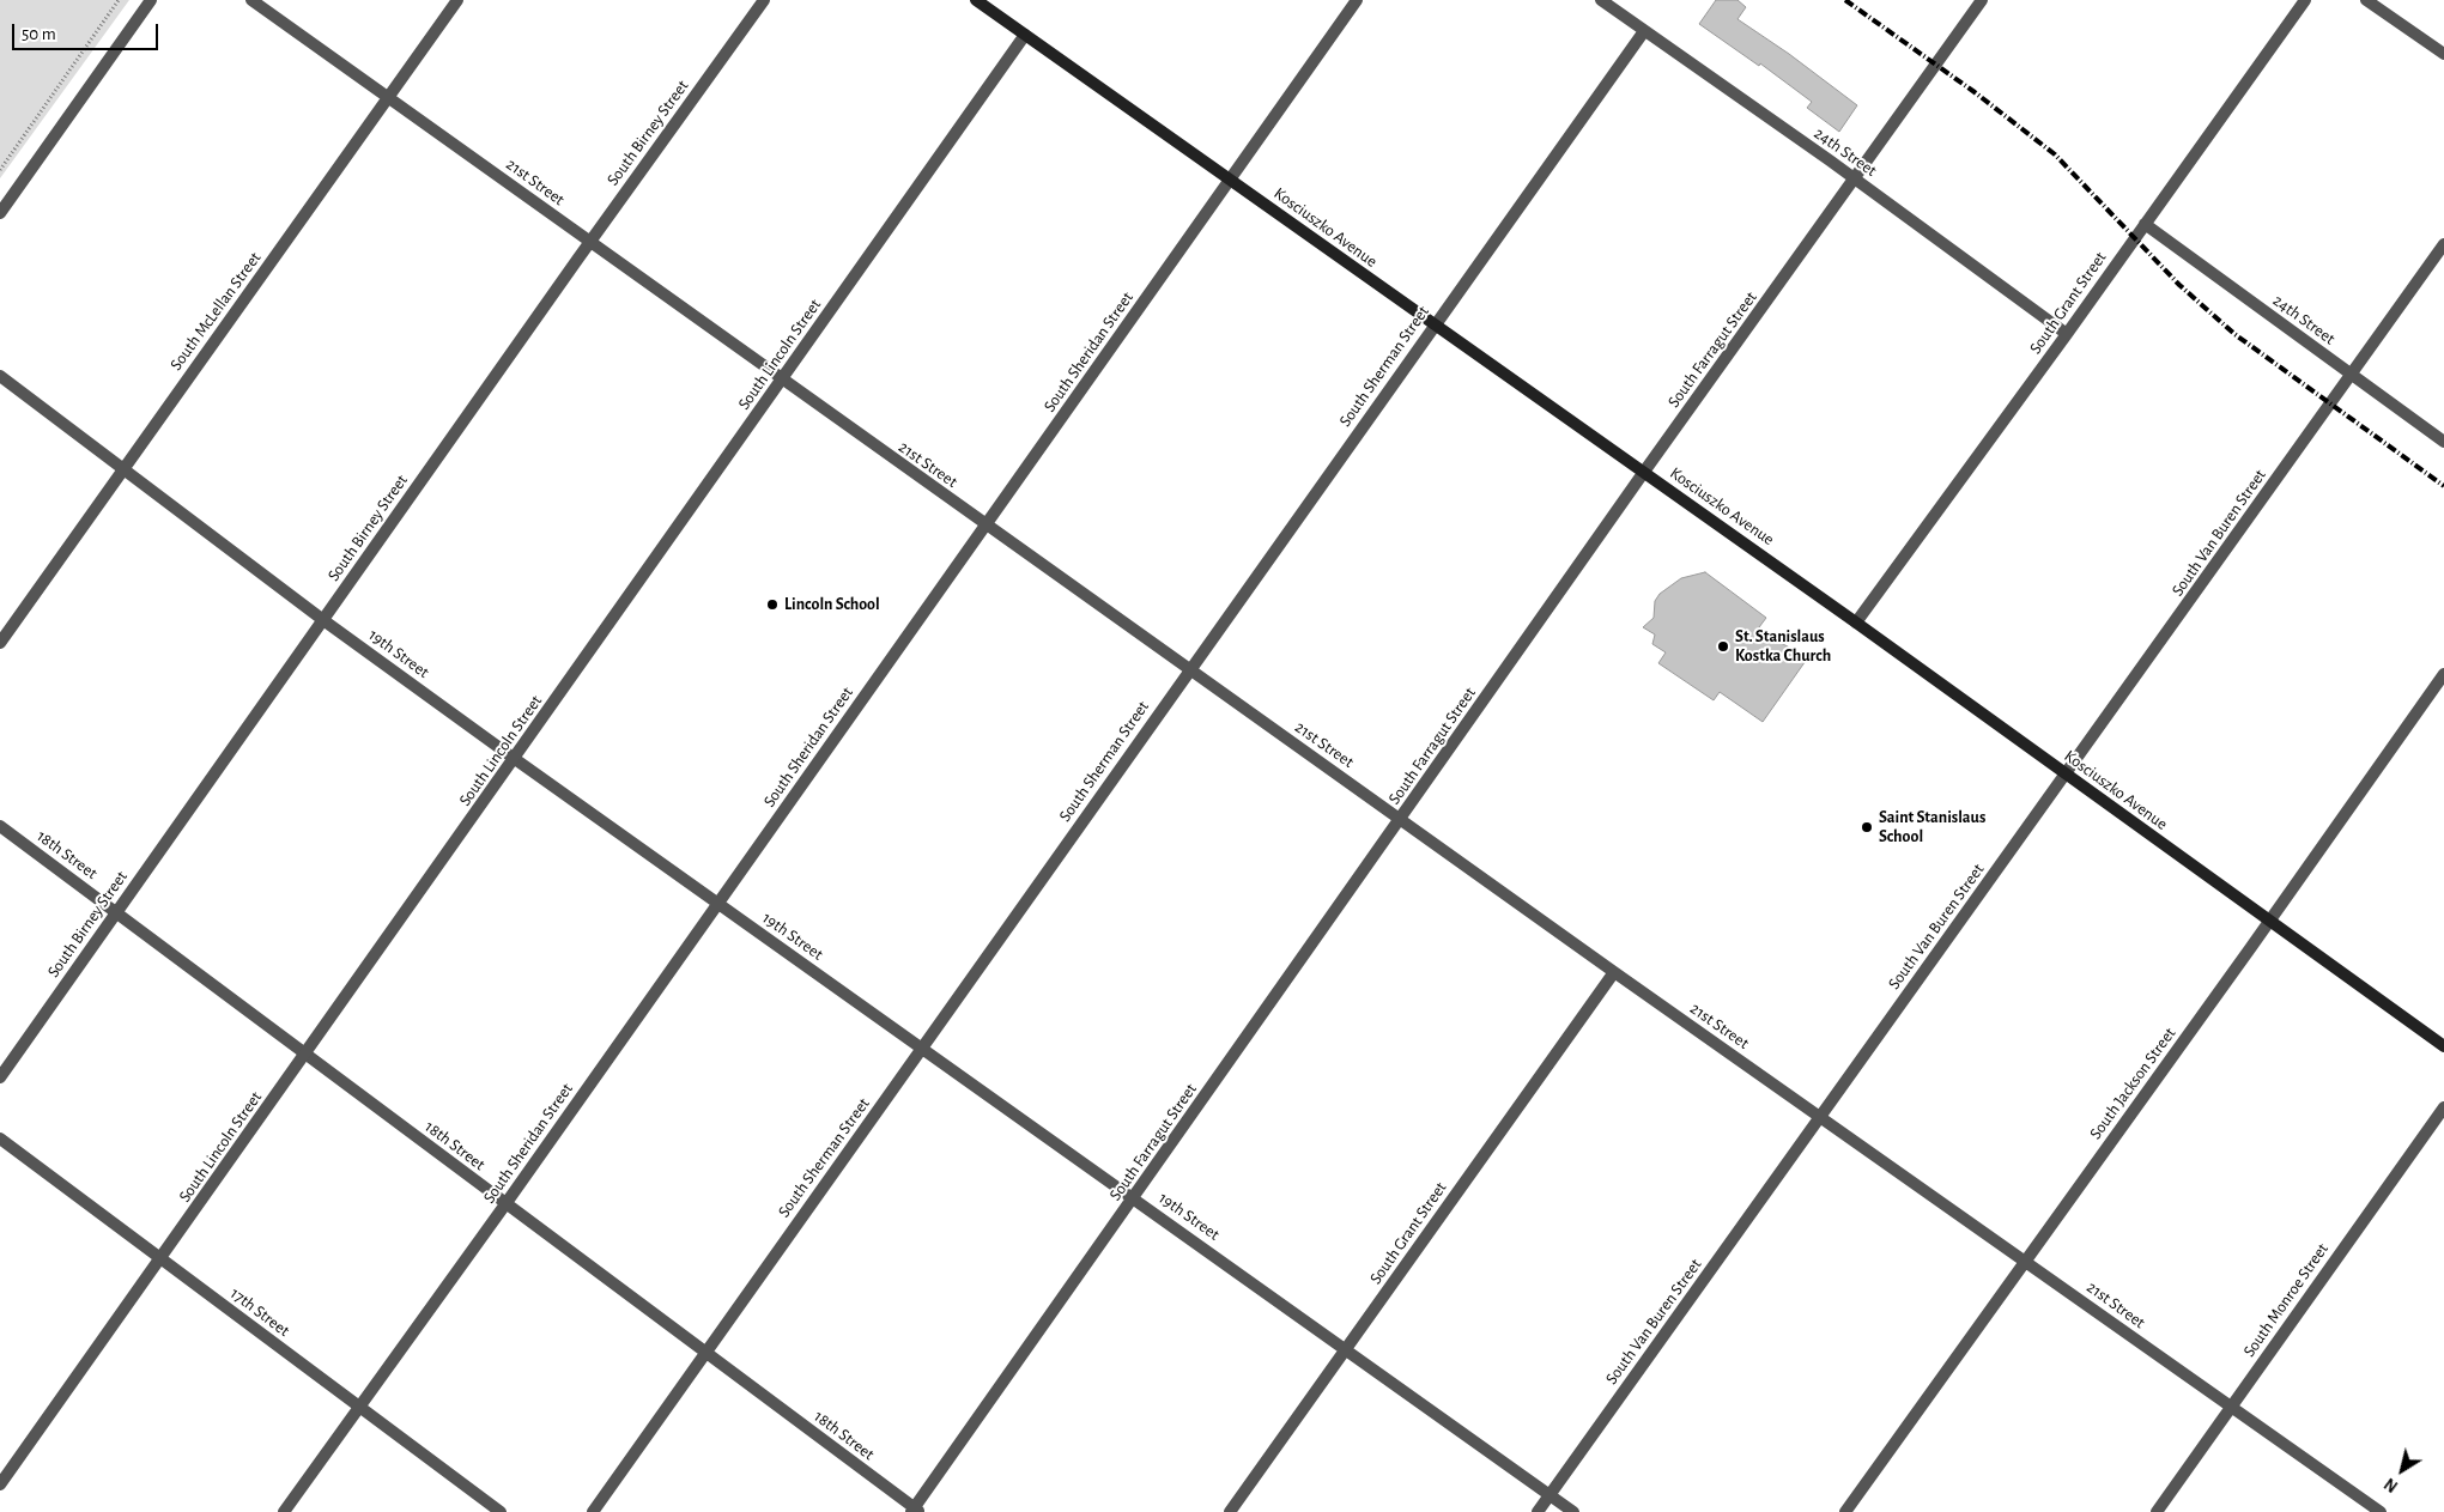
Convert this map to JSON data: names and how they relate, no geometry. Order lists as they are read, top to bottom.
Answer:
{
  "streets": {
    "main road": ["Kosciuszko Avenue"],
    "street": [
      "South Birney Street",
      "24th Street",
      "21st Street",
      "South Grant Street",
      "South McLellan Street",
      "South Farragut Street",
      "South Sheridan Street",
      "South Lincoln Street",
      "South Sherman Street",
      "South Van Buren Street",
      "19th Street",
      "18th Street",
      "South Jackson Street",
      "South Monroe Street",
      "17th Street"
    ]
  },
  "crossings": [
    ["South Birney Street", "21st Street"],
    ["South Birney Street", "19th Street"],
    ["South Birney Street", "18th Street"],
    ["24th Street", "South Grant Street"],
    ["24th Street", "South Farragut Street"],
    ["24th Street", "South Sherman Street"],
    ["24th Street", "South Van Buren Street"],
    ["21st Street", "South Grant Street"],
    ["21st Street", "South McLellan Street"],
    ["21st Street", "South Farragut Street"],
    ["21st Street", "South Sheridan Street"],
    ["21st Street", "South Lincoln Street"],
    ["21st Street", "South Sherman Street"],
    ["21st Street", "South Van Buren Street"],
    ["21st Street", "South Jackson Street"],
    ["21st Street", "South Monroe Street"],
    ["Kosciuszko Avenue", "South Grant Street"],
    ["Kosciuszko Avenue", "South Farragut Street"],
    ["Kosciuszko Avenue", "South Sheridan Street"],
    ["Kosciuszko Avenue", "South Lincoln Street"],
    ["Kosciuszko Avenue", "South Sherman Street"],
    ["Kosciuszko Avenue", "South Van Buren Street"],
    ["Kosciuszko Avenue", "South Jackson Street"],
    ["South Grant Street", "19th Street"],
    ["South McLellan Street", "19th Street"],
    ["South Farragut Street", "19th Street"],
    ["South Farragut Street", "18th Street"],
    ["South Sheridan Street", "19th Street"],
    ["South Sheridan Street", "18th Street"],
    ["South Sheridan Street", "17th Street"],
    ["South Lincoln Street", "19th Street"],
    ["South Lincoln Street", "18th Street"],
    ["South Lincoln Street", "17th Street"],
    ["South Sherman Street", "19th Street"],
    ["South Sherman Street", "18th Street"],
    ["South Van Buren Street", "19th Street"]
  ],
  "places": ["Lincoln School", "St. Stanislaus Kostka Church", "Saint Stanislaus School"],
  "scale_bar": "50 m",
  "north": "bottom left"
}
